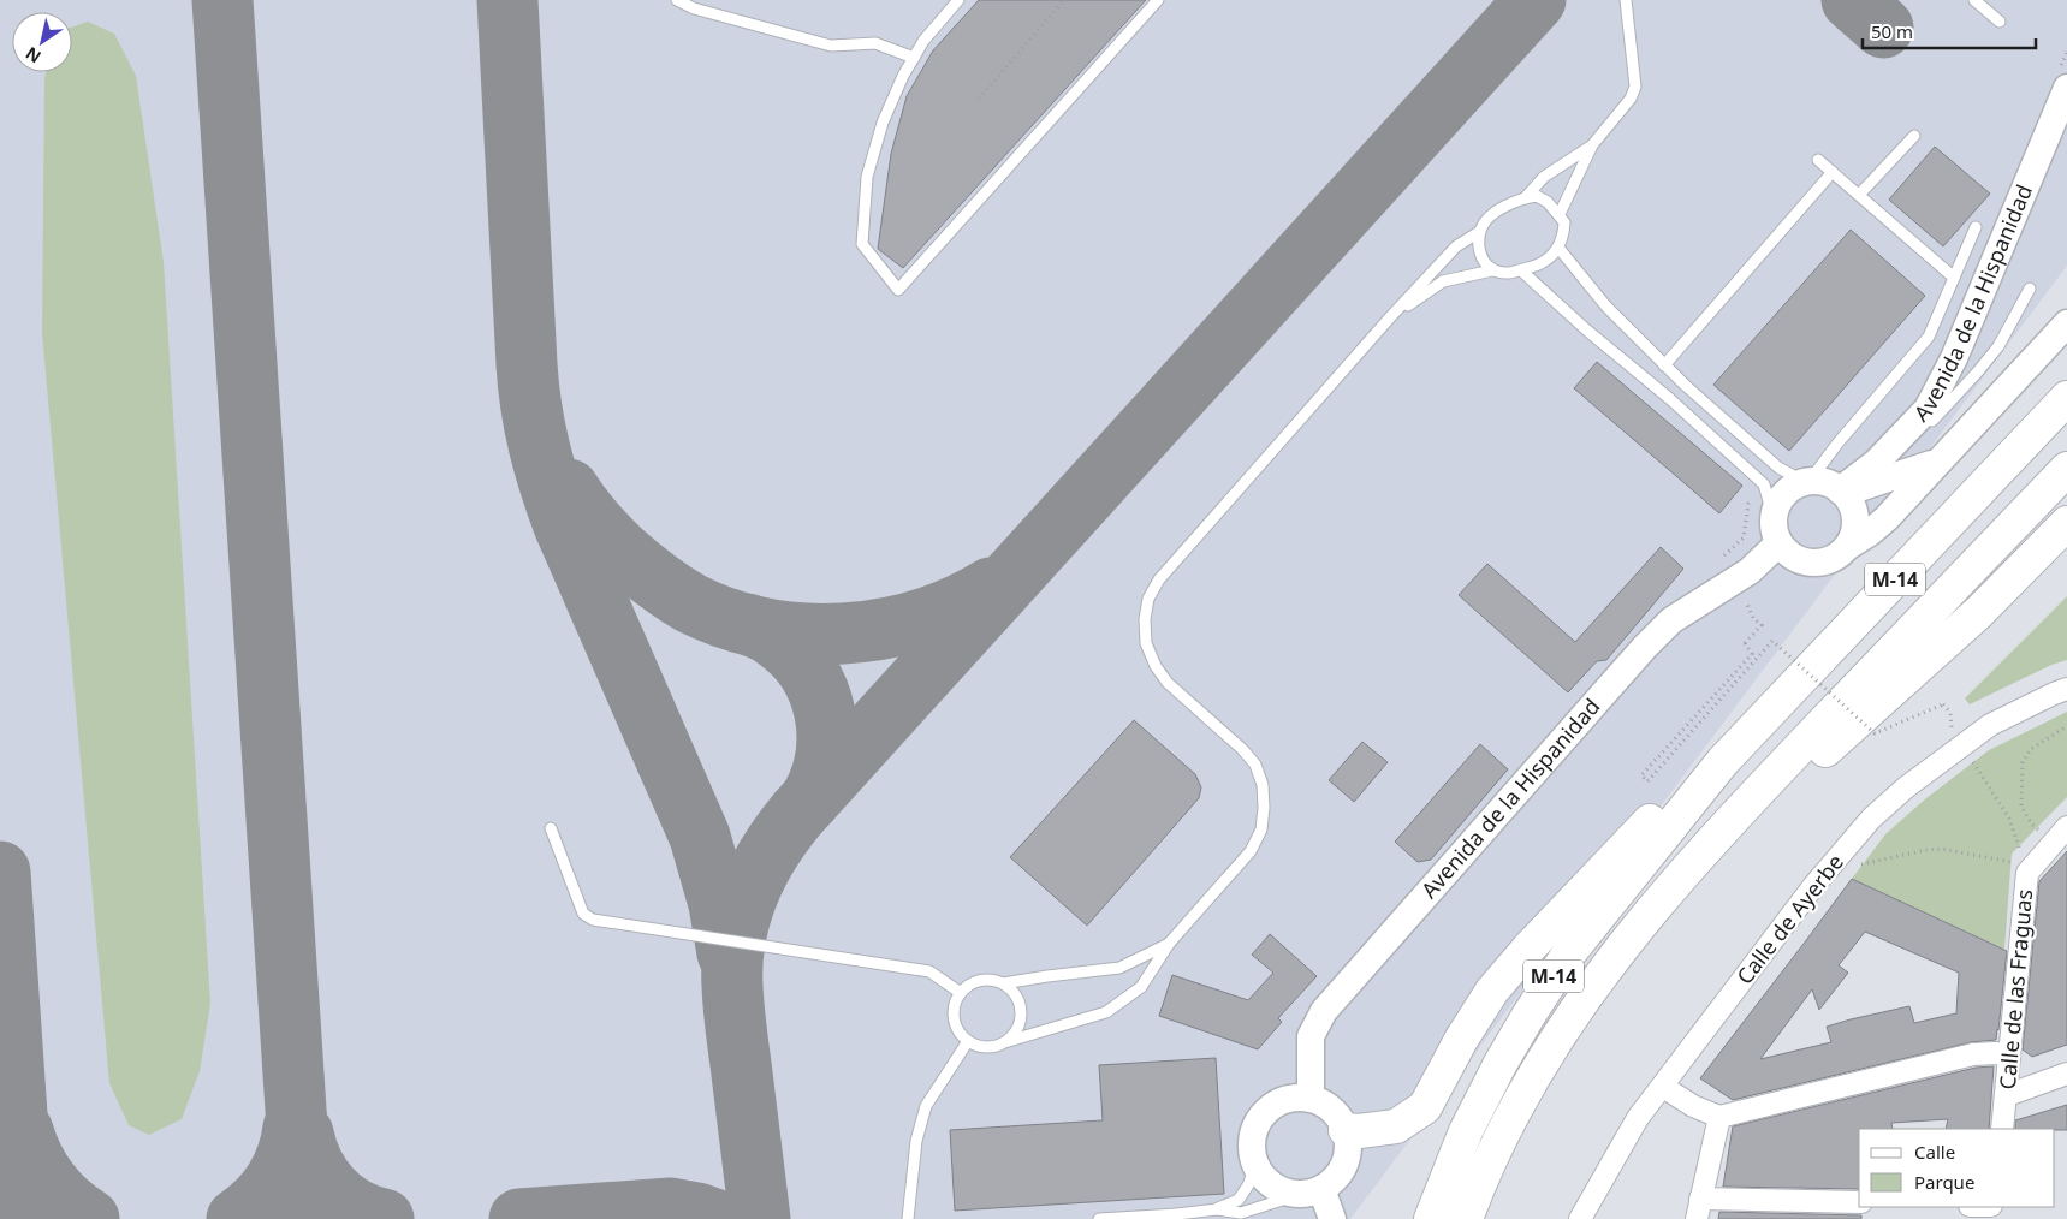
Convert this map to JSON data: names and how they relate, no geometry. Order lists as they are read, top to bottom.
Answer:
{
  "streets": {
    "highway": ["M-14"],
    "street": ["Avenida de la Hispanidad", "Calle de Ayerbe", "Calle de las Fraguas"]
  },
  "legend": ["Calle", "Parque"],
  "scale_bar": "50 m",
  "north": "bottom left"
}
